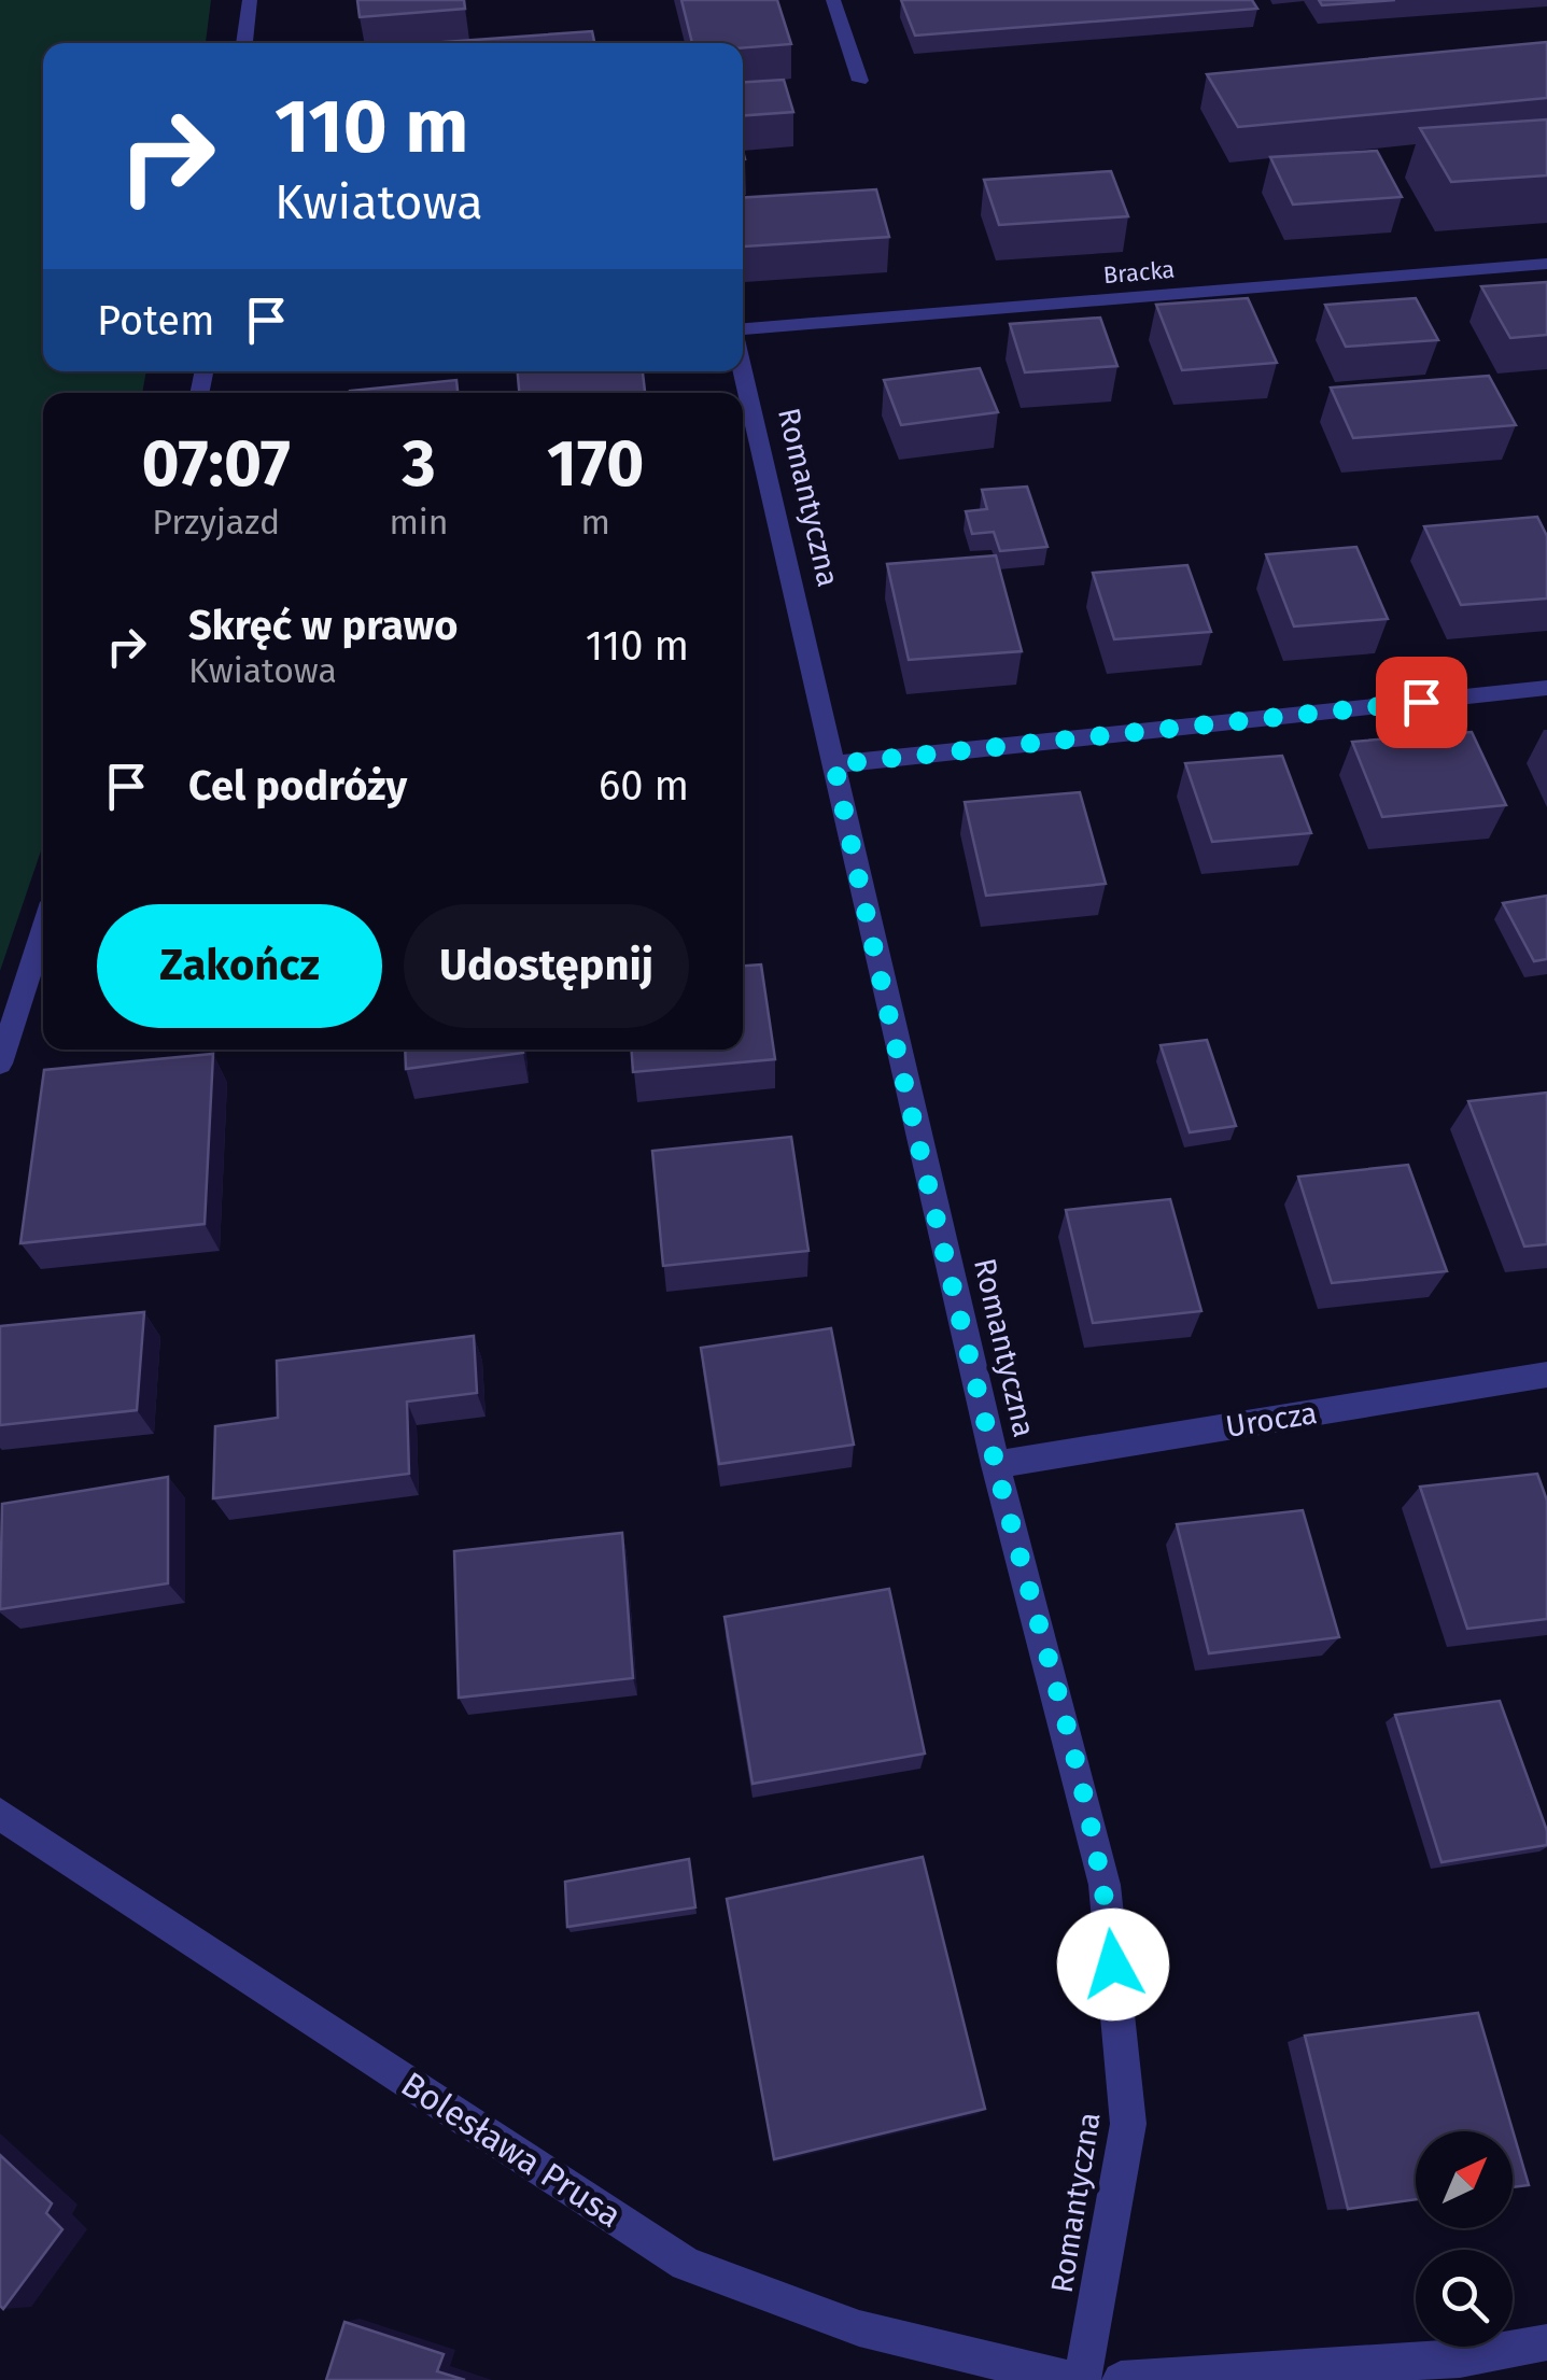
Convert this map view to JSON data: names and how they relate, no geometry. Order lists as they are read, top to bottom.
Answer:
{
  "streets": {
    "street": [
      "Bracka",
      "Romantyczna",
      "Urocza",
      "Bolesława Prusa"
    ]
  },
  "crossings": [
    ["Romantyczna", "Urocza"]
  ],
  "north": "top right",
  "page": {
    "turn": ["110 m", "Kwiatowa"],
    "then": "Potem",
    "eta": [
      "07:07",
      "Przyjazd",
      "3",
      "min",
      "170",
      "m"
    ],
    "list": [
      {
        "name": "Skręć w prawo",
        "note": "Kwiatowa",
        "value": "110 m"
      },
      {
        "name": "Cel podróży",
        "value": "60 m"
      }
    ],
    "buttons": ["Zakończ", "Udostępnij"]
  }
}
